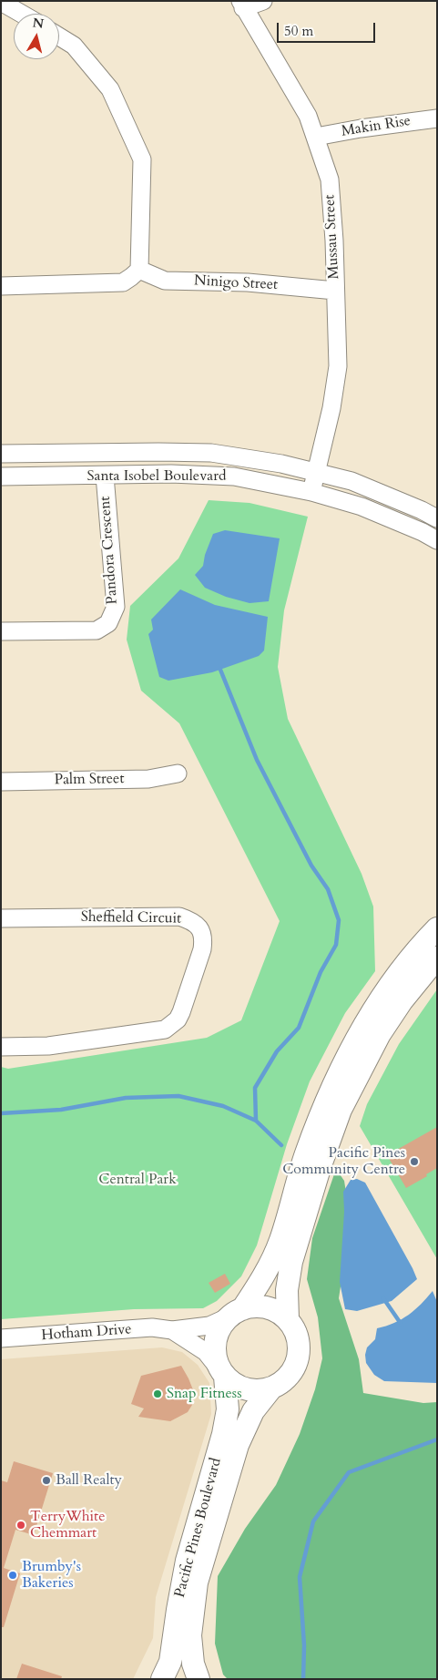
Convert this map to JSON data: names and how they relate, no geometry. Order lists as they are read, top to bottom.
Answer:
{
  "streets": {
    "main road": ["Pacific Pines Boulevard"],
    "street": [
      "Makin Rise",
      "Mussau Street",
      "Ninigo Street",
      "Santa Isobel Boulevard",
      "Pandora Crescent",
      "Palm Street",
      "Sheffield Circuit",
      "Hotham Drive"
    ]
  },
  "crossings": [
    ["Makin Rise", "Mussau Street"],
    ["Mussau Street", "Ninigo Street"],
    ["Mussau Street", "Santa Isobel Boulevard"],
    ["Santa Isobel Boulevard", "Pandora Crescent"],
    ["Hotham Drive", "Pacific Pines Boulevard"]
  ],
  "parks": ["Central Park"],
  "places": [
    "Pacific Pines Community Centre",
    "Snap Fitness",
    "Ball Realty",
    "TerryWhite Chemmart",
    "Brumby's Bakeries"
  ],
  "scale_bar": "50 m",
  "north": "top"
}
